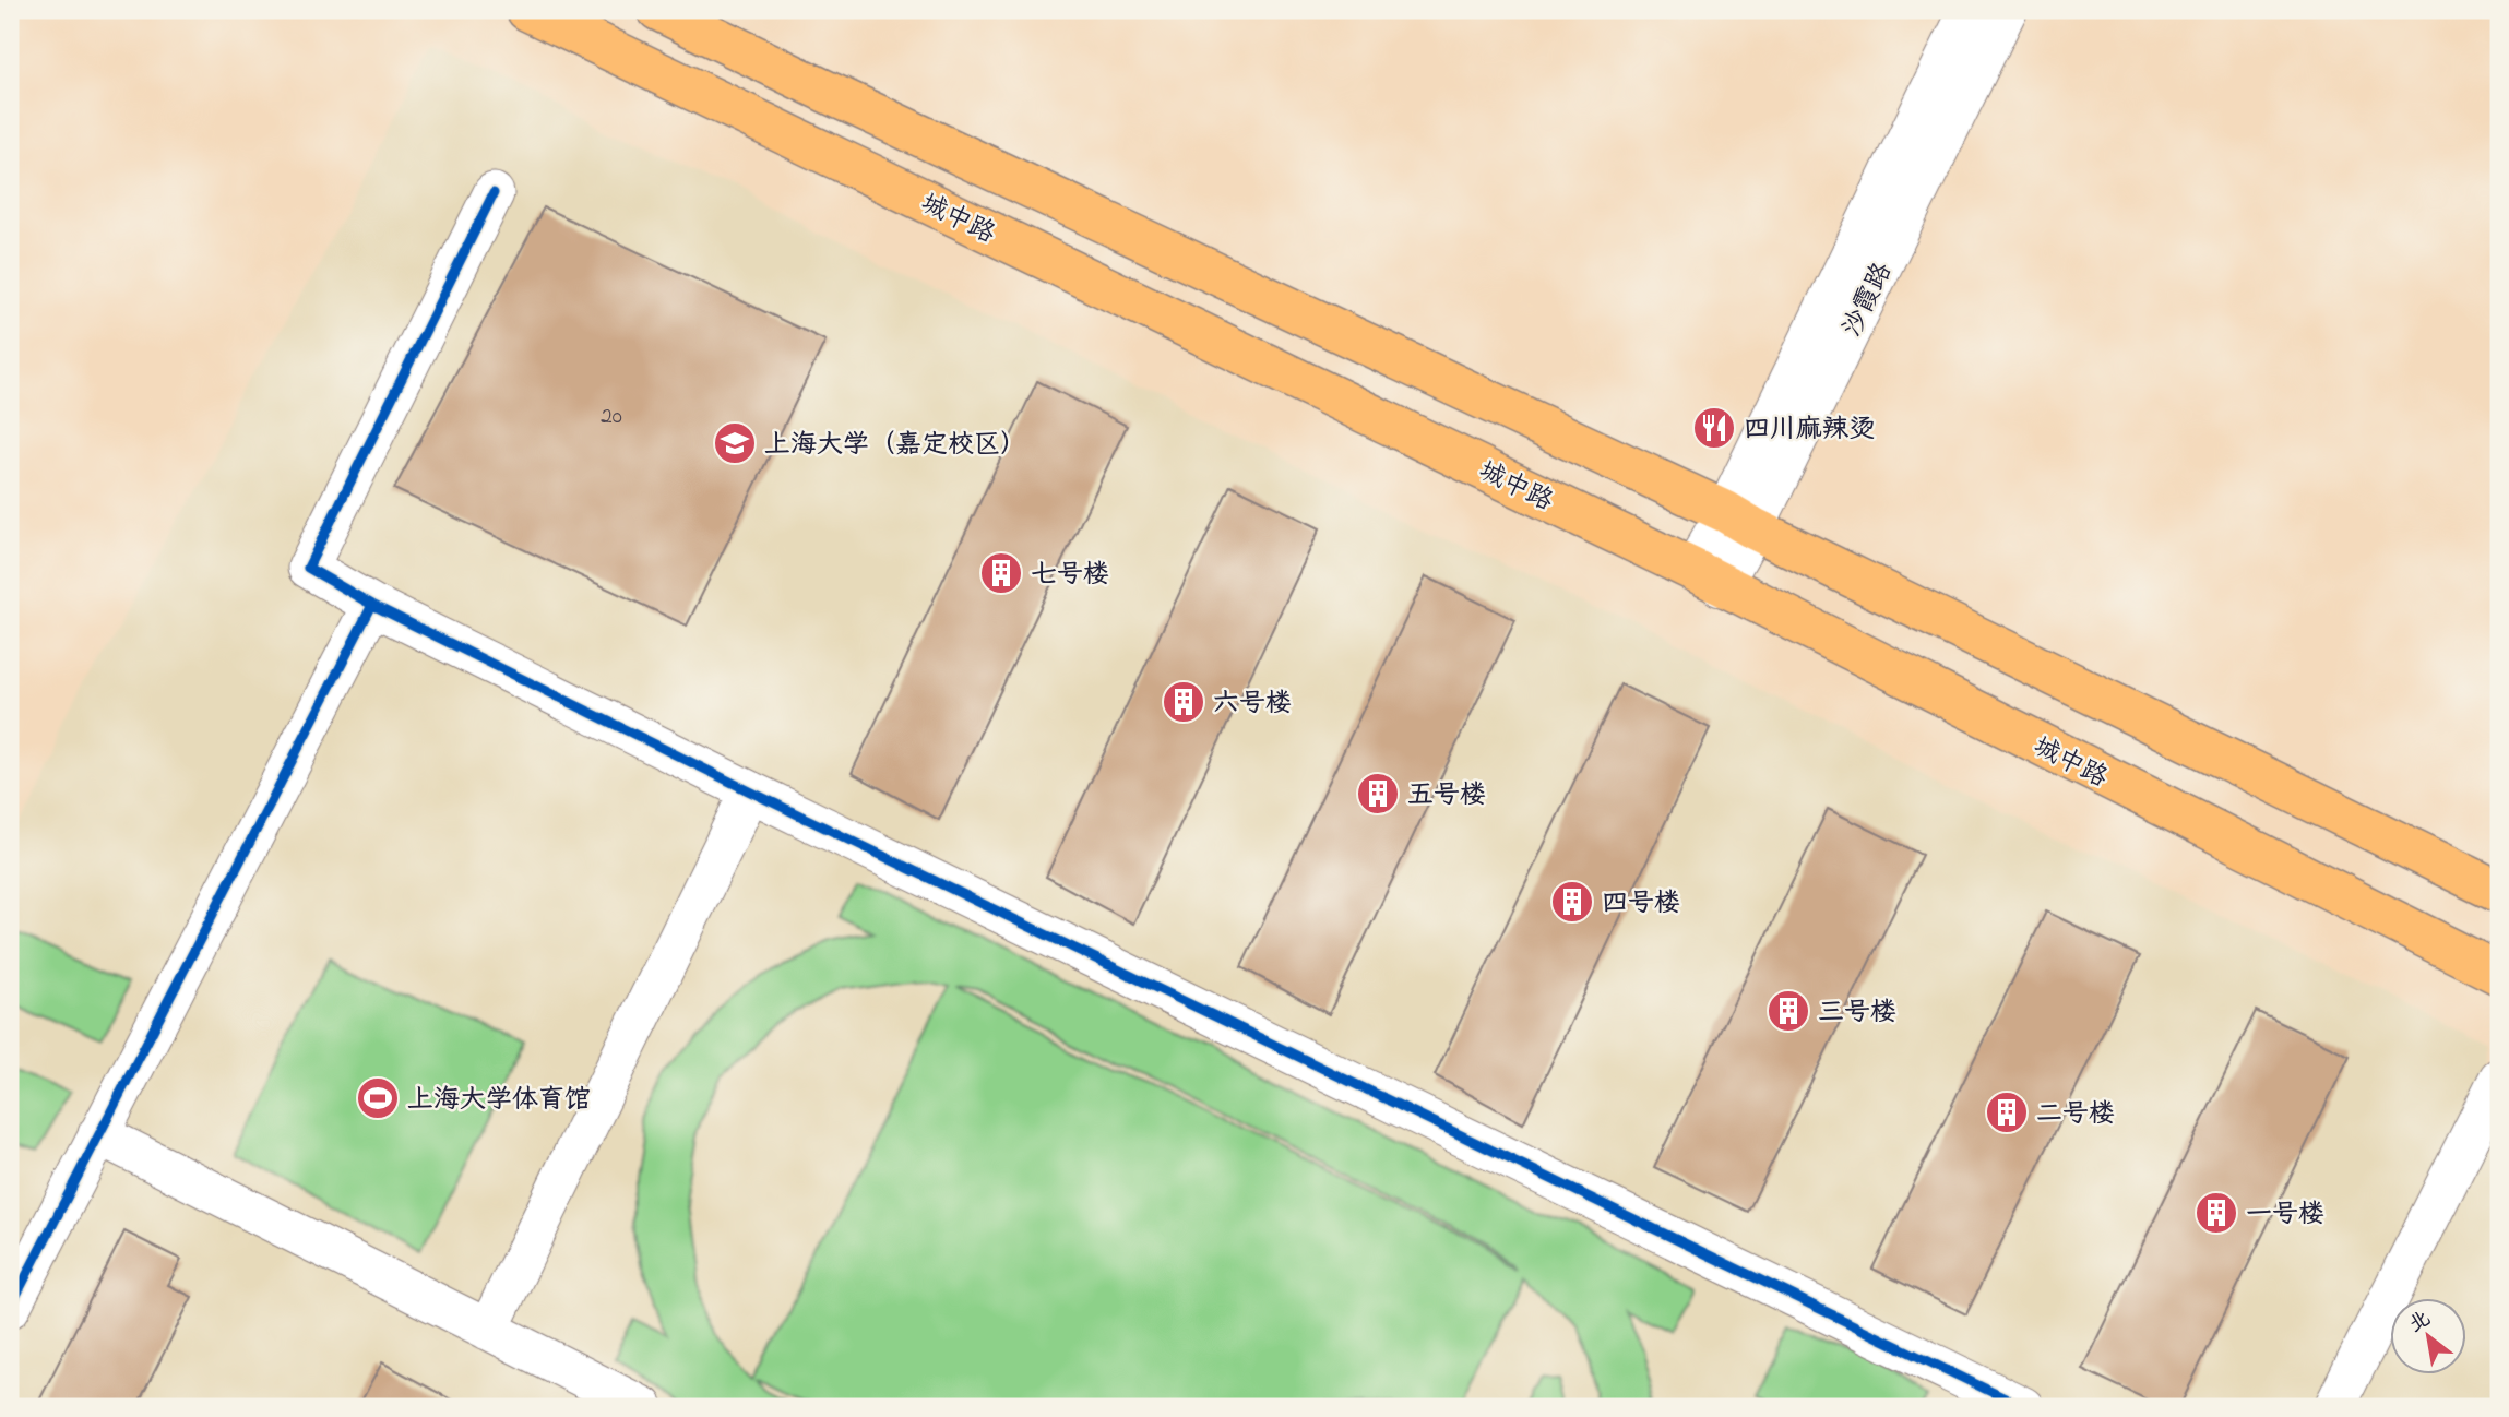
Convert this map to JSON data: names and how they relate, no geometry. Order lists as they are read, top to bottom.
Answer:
{
  "streets": {
    "main road": ["城中路"],
    "street": ["沙霞路"]
  },
  "crossings": [
    ["城中路", "沙霞路"]
  ],
  "places": {
    "restaurant": ["四川麻辣烫"],
    "school or university": ["上海大学（嘉定校区）"],
    "building": [
      "七号楼",
      "六号楼",
      "五号楼",
      "四号楼",
      "三号楼",
      "二号楼",
      "一号楼"
    ],
    "sports": ["上海大学体育馆"]
  },
  "house_numbers": ["20"],
  "north": "top left"
}
